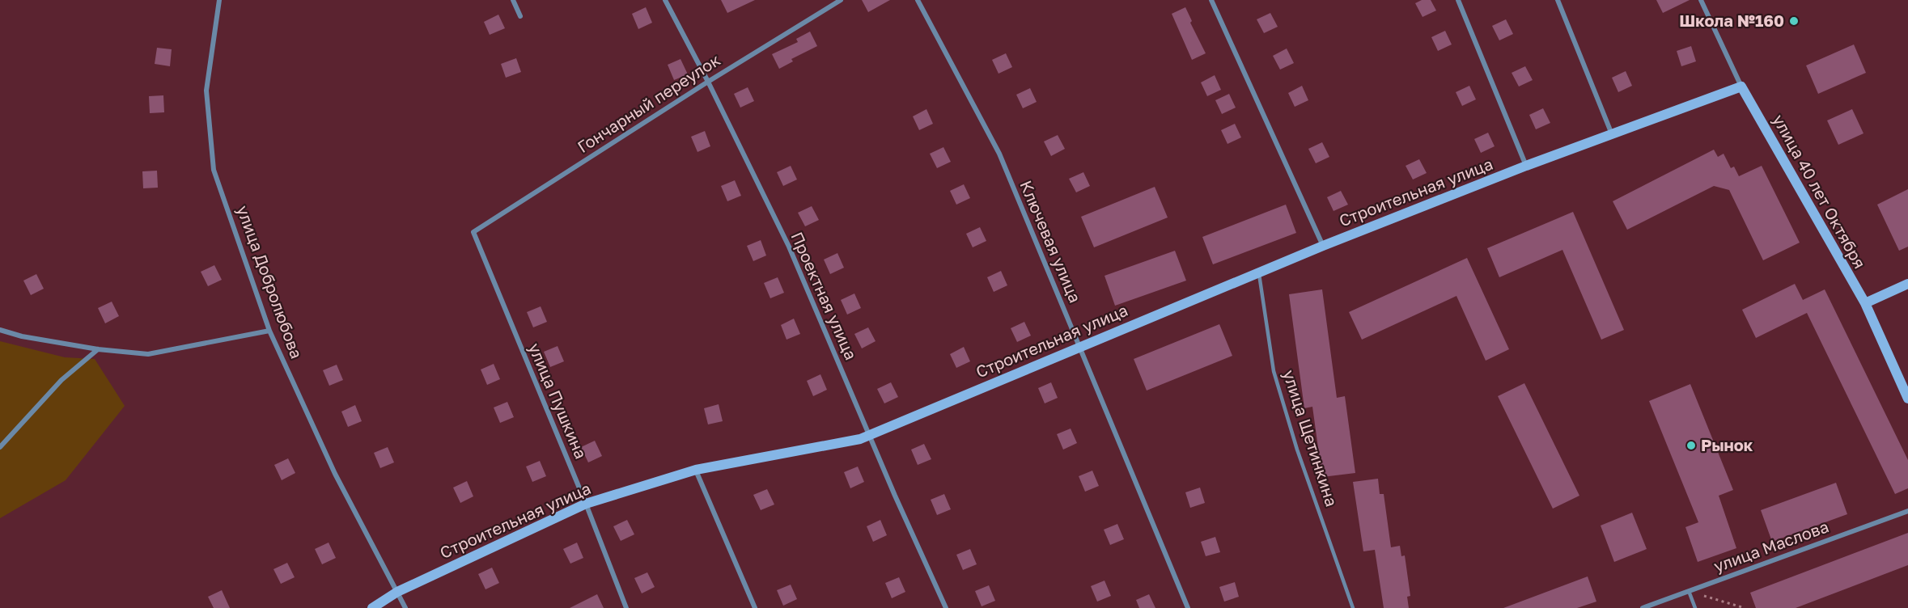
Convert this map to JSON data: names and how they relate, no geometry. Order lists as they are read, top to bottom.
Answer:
{
  "streets": {
    "street": [
      "Гончарный переулок",
      "улица 40 лет Октября",
      "Строительная улица",
      "Ключевая улица",
      "улица Добролюбова",
      "Проектная улица",
      "улица Пушкина",
      "улица Маслова"
    ],
    "lane": ["улица Щетинкина"]
  },
  "crossings": [
    ["Гончарный переулок", "Проектная улица"],
    ["Гончарный переулок", "улица Пушкина"],
    ["улица 40 лет Октября", "Строительная улица"],
    ["Строительная улица", "Ключевая улица"],
    ["Строительная улица", "улица Добролюбова"],
    ["Строительная улица", "Проектная улица"],
    ["Строительная улица", "улица Пушкина"],
    ["Строительная улица", "улица Щетинкина"]
  ],
  "places": ["Школа №160", "Рынок"]
}
